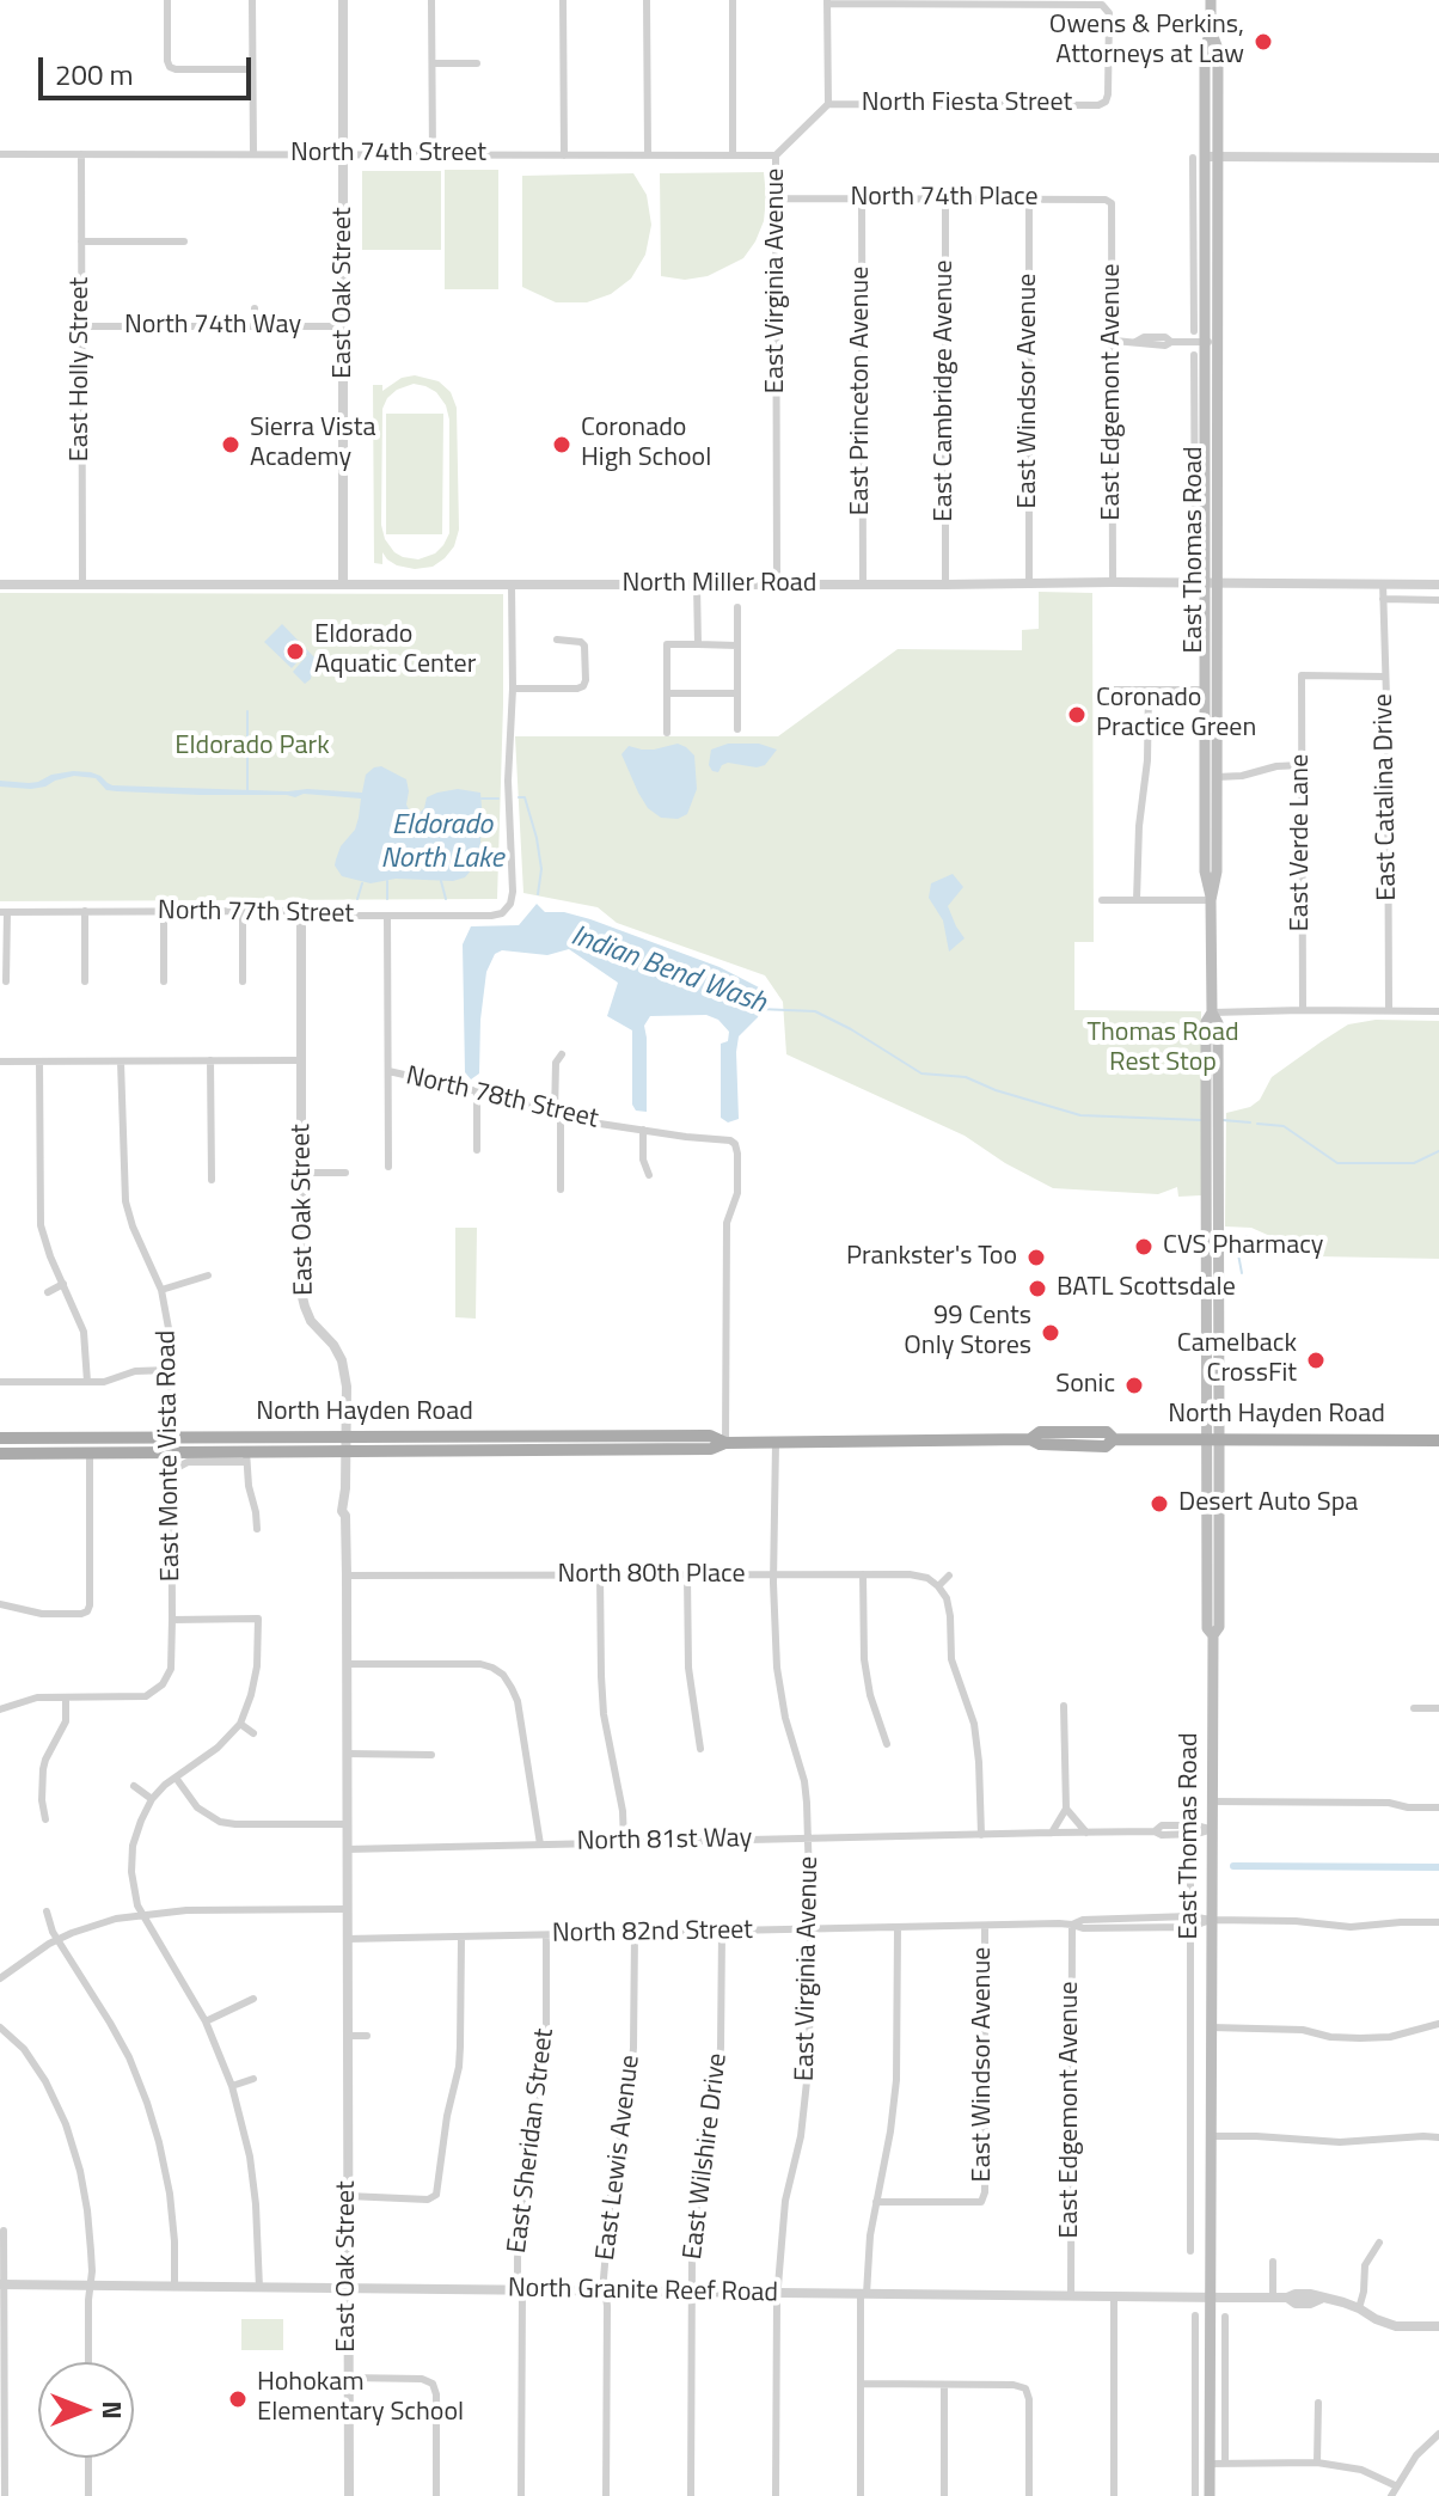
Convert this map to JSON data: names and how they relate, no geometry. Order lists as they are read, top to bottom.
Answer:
{
  "streets": {
    "main road": ["East Thomas Road", "North Hayden Road"],
    "street": [
      "North Fiesta Street",
      "North 74th Street",
      "North 74th Place",
      "East Virginia Avenue",
      "East Oak Street",
      "North 74th Way",
      "East Holly Street",
      "East Princeton Avenue",
      "East Cambridge Avenue",
      "East Windsor Avenue",
      "East Edgemont Avenue",
      "North Miller Road",
      "East Catalina Drive",
      "East Verde Lane",
      "North 77th Street",
      "North 78th Street",
      "East Monte Vista Road",
      "North 80th Place",
      "North 81st Way",
      "North 82nd Street",
      "East Sheridan Street",
      "East Wilshire Drive",
      "East Lewis Avenue",
      "North Granite Reef Road"
    ]
  },
  "crossings": [
    ["North Fiesta Street", "East Virginia Avenue"],
    ["North 74th Street", "East Virginia Avenue"],
    ["North 74th Street", "East Oak Street"],
    ["North 74th Street", "East Holly Street"],
    ["North 74th Place", "East Virginia Avenue"],
    ["North 74th Place", "East Princeton Avenue"],
    ["North 74th Place", "East Cambridge Avenue"],
    ["North 74th Place", "East Windsor Avenue"],
    ["North 74th Place", "East Edgemont Avenue"],
    ["East Virginia Avenue", "North Miller Road"],
    ["East Virginia Avenue", "North Hayden Road"],
    ["East Virginia Avenue", "North 80th Place"],
    ["East Virginia Avenue", "North 81st Way"],
    ["East Virginia Avenue", "North 82nd Street"],
    ["East Virginia Avenue", "North Granite Reef Road"],
    ["East Oak Street", "North 74th Way"],
    ["East Oak Street", "North Miller Road"],
    ["East Oak Street", "North 77th Street"],
    ["East Oak Street", "North Hayden Road"],
    ["East Oak Street", "North 80th Place"],
    ["East Oak Street", "North 81st Way"],
    ["East Oak Street", "North 82nd Street"],
    ["East Oak Street", "North Granite Reef Road"],
    ["North 74th Way", "East Holly Street"],
    ["East Holly Street", "North Miller Road"],
    ["East Princeton Avenue", "North Miller Road"],
    ["East Cambridge Avenue", "North Miller Road"],
    ["East Windsor Avenue", "North Miller Road"],
    ["East Windsor Avenue", "North 82nd Street"],
    ["East Edgemont Avenue", "North Miller Road"],
    ["East Edgemont Avenue", "North 82nd Street"],
    ["East Edgemont Avenue", "North Granite Reef Road"],
    ["East Thomas Road", "North Miller Road"],
    ["East Thomas Road", "North Hayden Road"],
    ["East Thomas Road", "North 81st Way"],
    ["East Thomas Road", "North 82nd Street"],
    ["East Thomas Road", "North Granite Reef Road"],
    ["North Miller Road", "East Catalina Drive"],
    ["East Catalina Drive", "East Verde Lane"],
    ["North 78th Street", "North Hayden Road"],
    ["North Hayden Road", "East Monte Vista Road"],
    ["North 82nd Street", "East Sheridan Street"],
    ["North 82nd Street", "East Wilshire Drive"],
    ["North 82nd Street", "East Lewis Avenue"],
    ["East Sheridan Street", "North Granite Reef Road"],
    ["East Wilshire Drive", "North Granite Reef Road"],
    ["East Lewis Avenue", "North Granite Reef Road"]
  ],
  "water": ["Eldorado North Lake", "Indian Bend Wash"],
  "parks": ["Eldorado Park", "Thomas Road Rest Stop"],
  "places": [
    "Owens & Perkins, Attorneys at Law",
    "Sierra Vista Academy",
    "Coronado High School",
    "Eldorado Aquatic Center",
    "Coronado Practice Green",
    "CVS Pharmacy",
    "Prankster's Too",
    "BATL Scottsdale",
    "99 Cents Only Stores",
    "Camelback CrossFit",
    "Sonic",
    "Desert Auto Spa",
    "Hohokam Elementary School"
  ],
  "scale_bar": "200 m",
  "north": "right"
}
